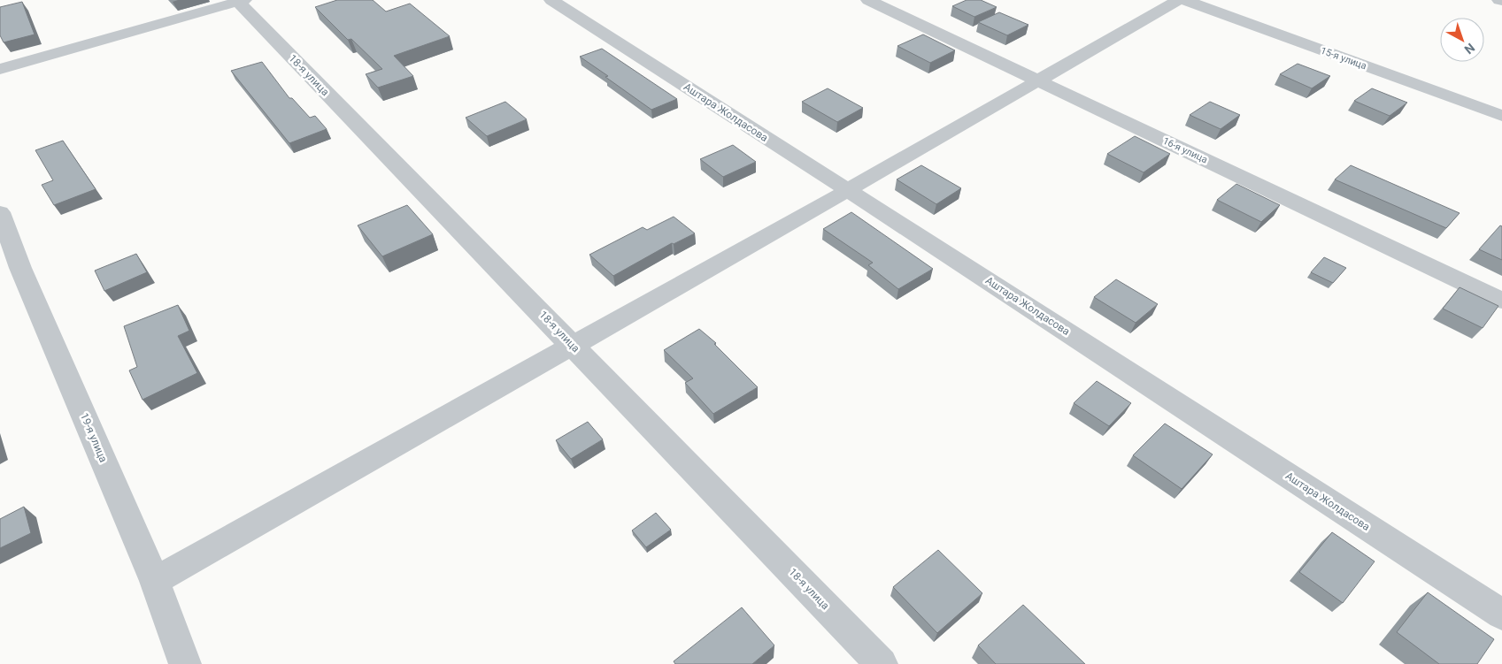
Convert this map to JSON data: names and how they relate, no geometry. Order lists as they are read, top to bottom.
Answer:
{
  "streets": {
    "street": [
      "15-я улица",
      "18-я улица",
      "Аштара Жолдасова",
      "16-я улица",
      "19-я улица"
    ]
  },
  "north": "bottom right"
}
